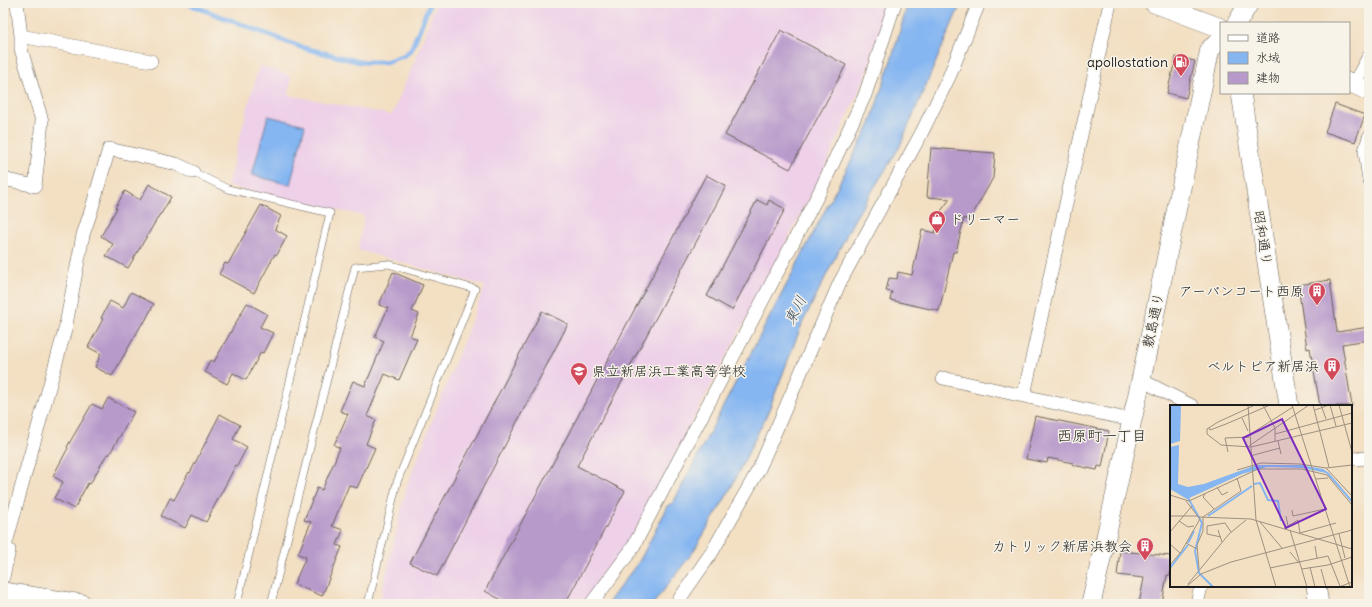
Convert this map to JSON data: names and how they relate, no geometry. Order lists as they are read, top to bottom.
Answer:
{
  "streets": {
    "street": ["昭和通り", "敷島通り"]
  },
  "districts": ["西原町一丁目"],
  "water": ["東川"],
  "places": {
    "fuel station": ["apollostation"],
    "shop": ["ドリーマー"],
    "building": ["アーバンコート西原", "ベルトピア新居浜", "カトリック新居浜教会"],
    "school or university": ["県立新居浜工業高等学校"]
  },
  "legend": ["道路", "水域", "建物"]
}
